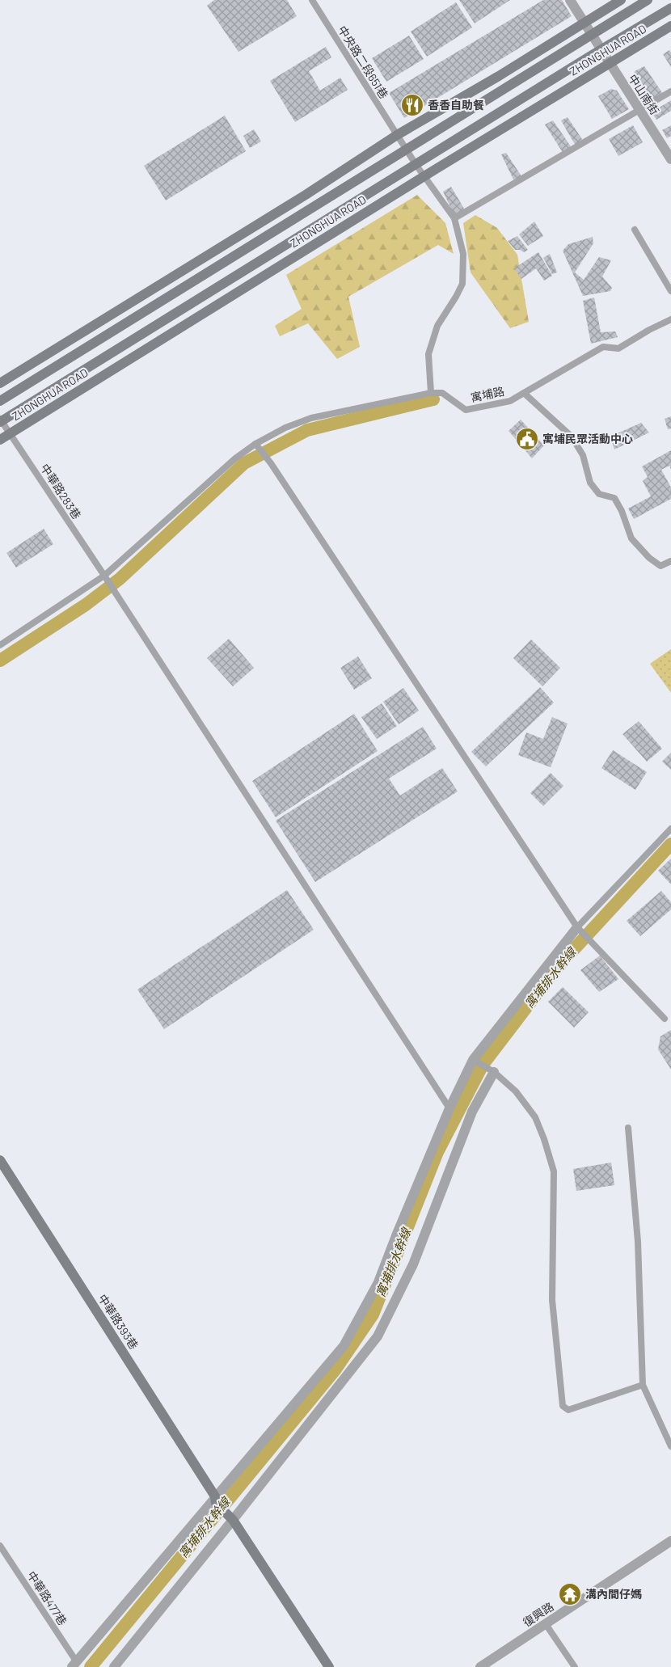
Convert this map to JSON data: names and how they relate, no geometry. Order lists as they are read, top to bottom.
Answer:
{
  "streets": {
    "main road": ["ZHONGHUA ROAD", "中華路393巷"],
    "street": ["中山南街", "復興路"],
    "lane": [
      "中央路二段651巷",
      "寓埔路",
      "中華路283巷",
      "中華路477巷"
    ]
  },
  "crossings": [
    ["ZHONGHUA ROAD", "中山南街"],
    ["ZHONGHUA ROAD", "中華路283巷"]
  ],
  "water": ["寓埔排水幹線"],
  "places": {
    "restaurant": ["香香自助餐"],
    "public building": ["寓埔民眾活動中心"],
    "temple": ["溝內間仔媽"]
  }
}
